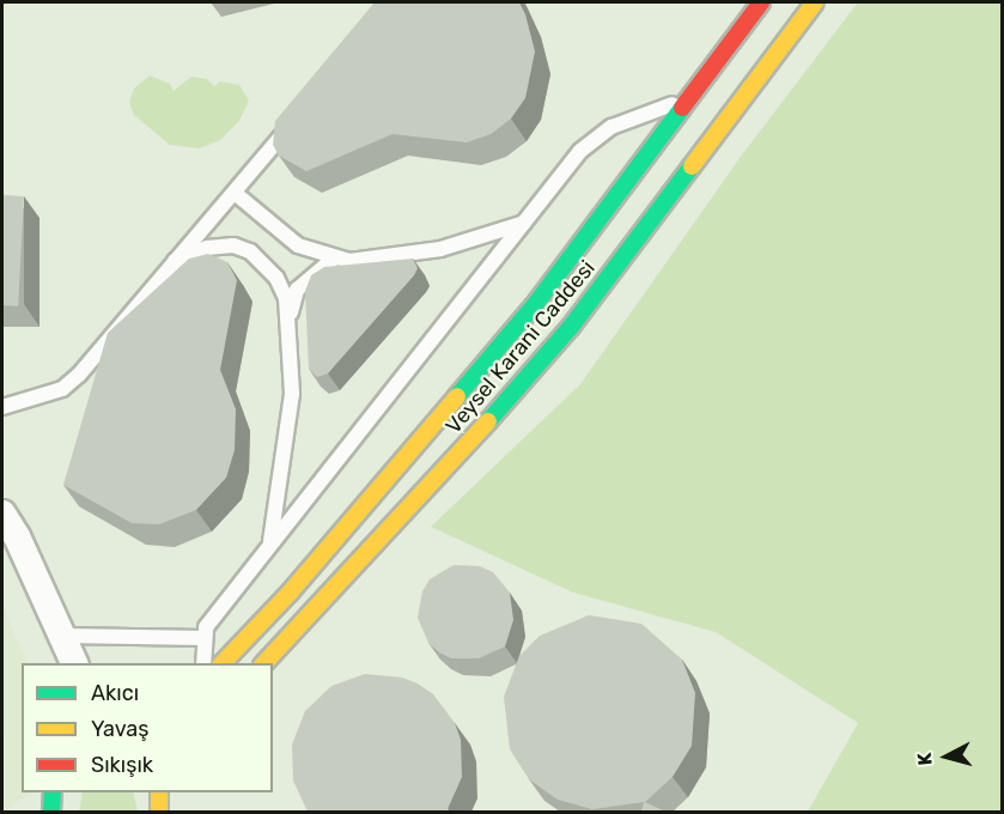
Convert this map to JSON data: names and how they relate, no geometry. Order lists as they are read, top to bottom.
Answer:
{
  "streets": {
    "street": ["Veysel Karani Caddesi"]
  },
  "legend": ["Akıcı", "Yavaş", "Sıkışık"],
  "north": "left"
}
